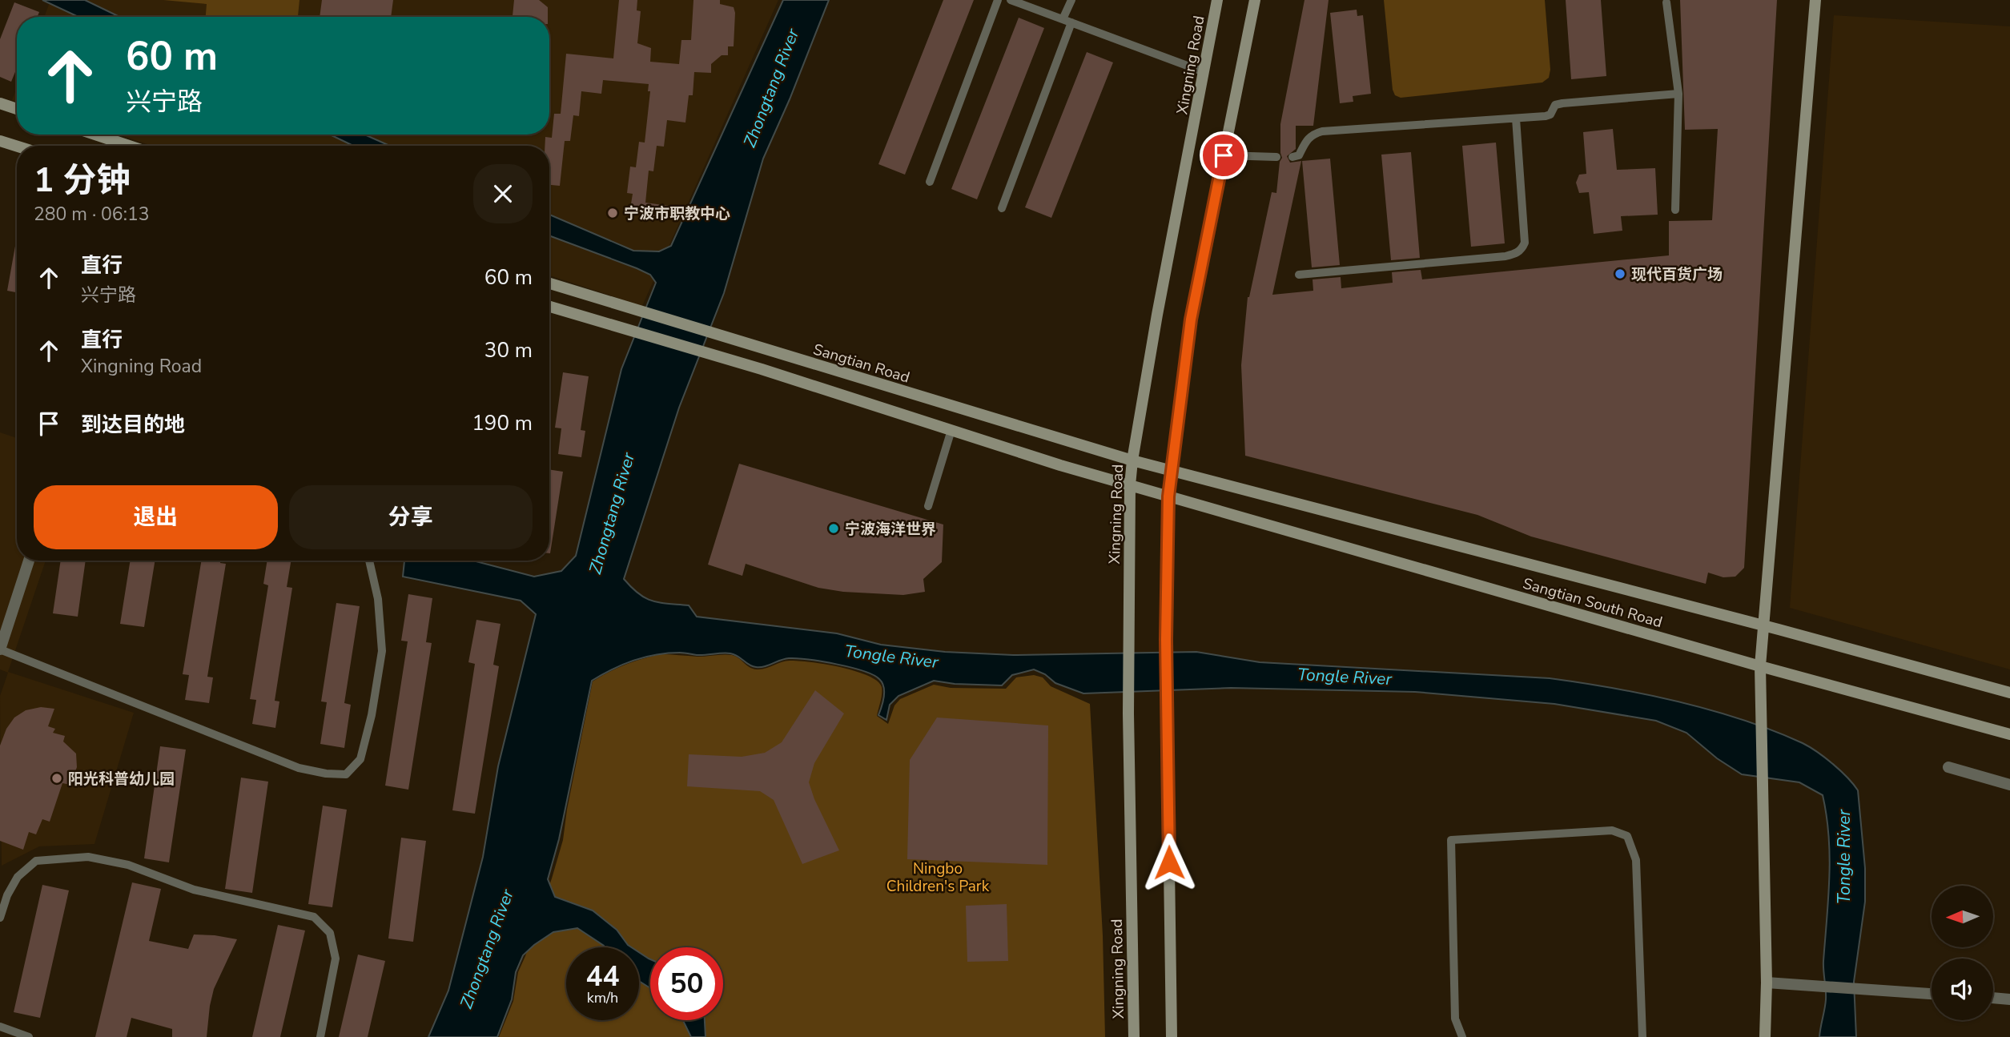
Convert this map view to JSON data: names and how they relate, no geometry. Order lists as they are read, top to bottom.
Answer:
{
  "streets": {
    "main road": ["Xingning Road", "Sangtian Road", "Sangtian South Road"]
  },
  "crossings": [
    ["Xingning Road", "Sangtian Road"],
    ["Sangtian Road", "Sangtian South Road"]
  ],
  "water": ["Zhongtang River", "Tongle River"],
  "parks": ["Ningbo Children's Park"],
  "places": [
    "宁波市职教中心",
    "现代百货广场",
    "宁波海洋世界",
    "阳光科普幼儿园"
  ],
  "north": "left",
  "page": {
    "turn": ["60 m", "兴宁路"],
    "heading": ["1 分钟", "280 m · 06:13"],
    "list": [
      {
        "name": "直行",
        "note": "兴宁路",
        "value": "60 m"
      },
      {
        "name": "直行",
        "note": "Xingning Road",
        "value": "30 m"
      },
      {
        "name": "到达目的地",
        "value": "190 m"
      }
    ],
    "buttons": ["退出", "分享"],
    "speed": "44 km/h",
    "limit": "50"
  }
}
